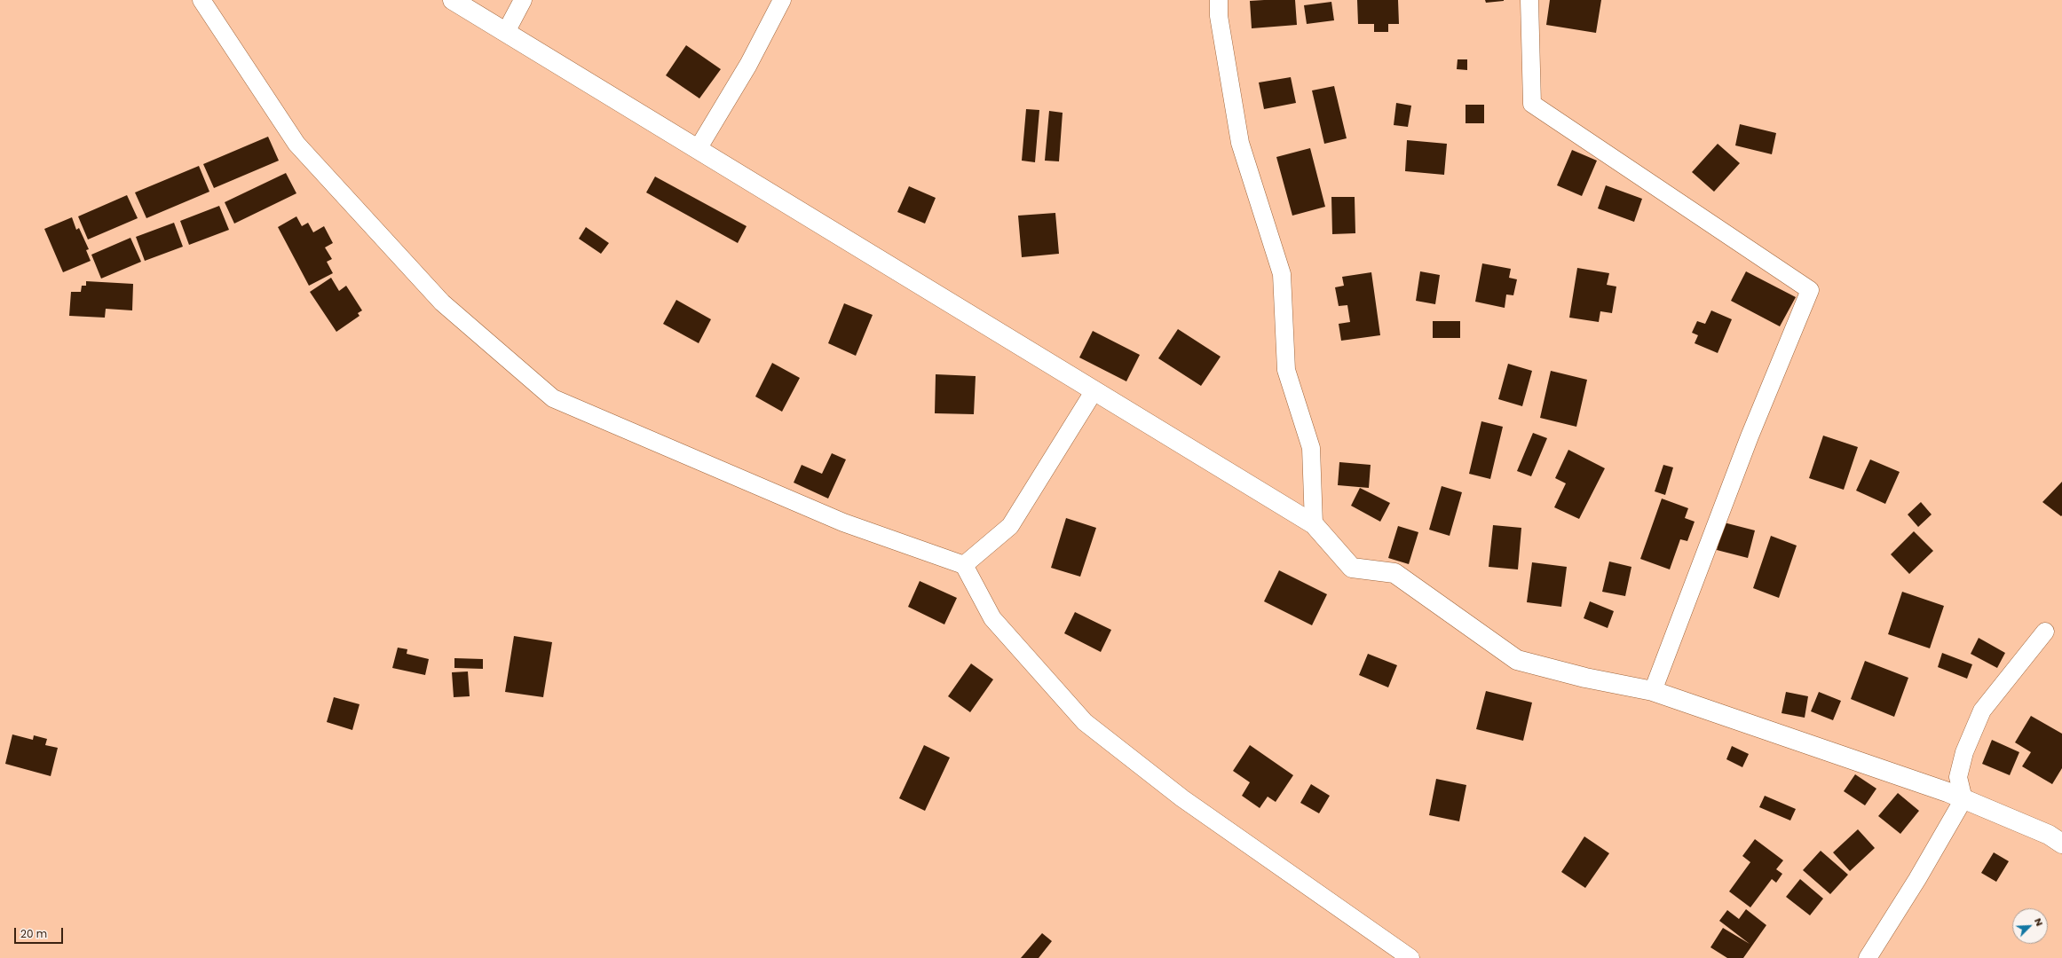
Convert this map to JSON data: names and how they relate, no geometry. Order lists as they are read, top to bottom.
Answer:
{
  "scale_bar": "20 m",
  "north": "top right"
}
